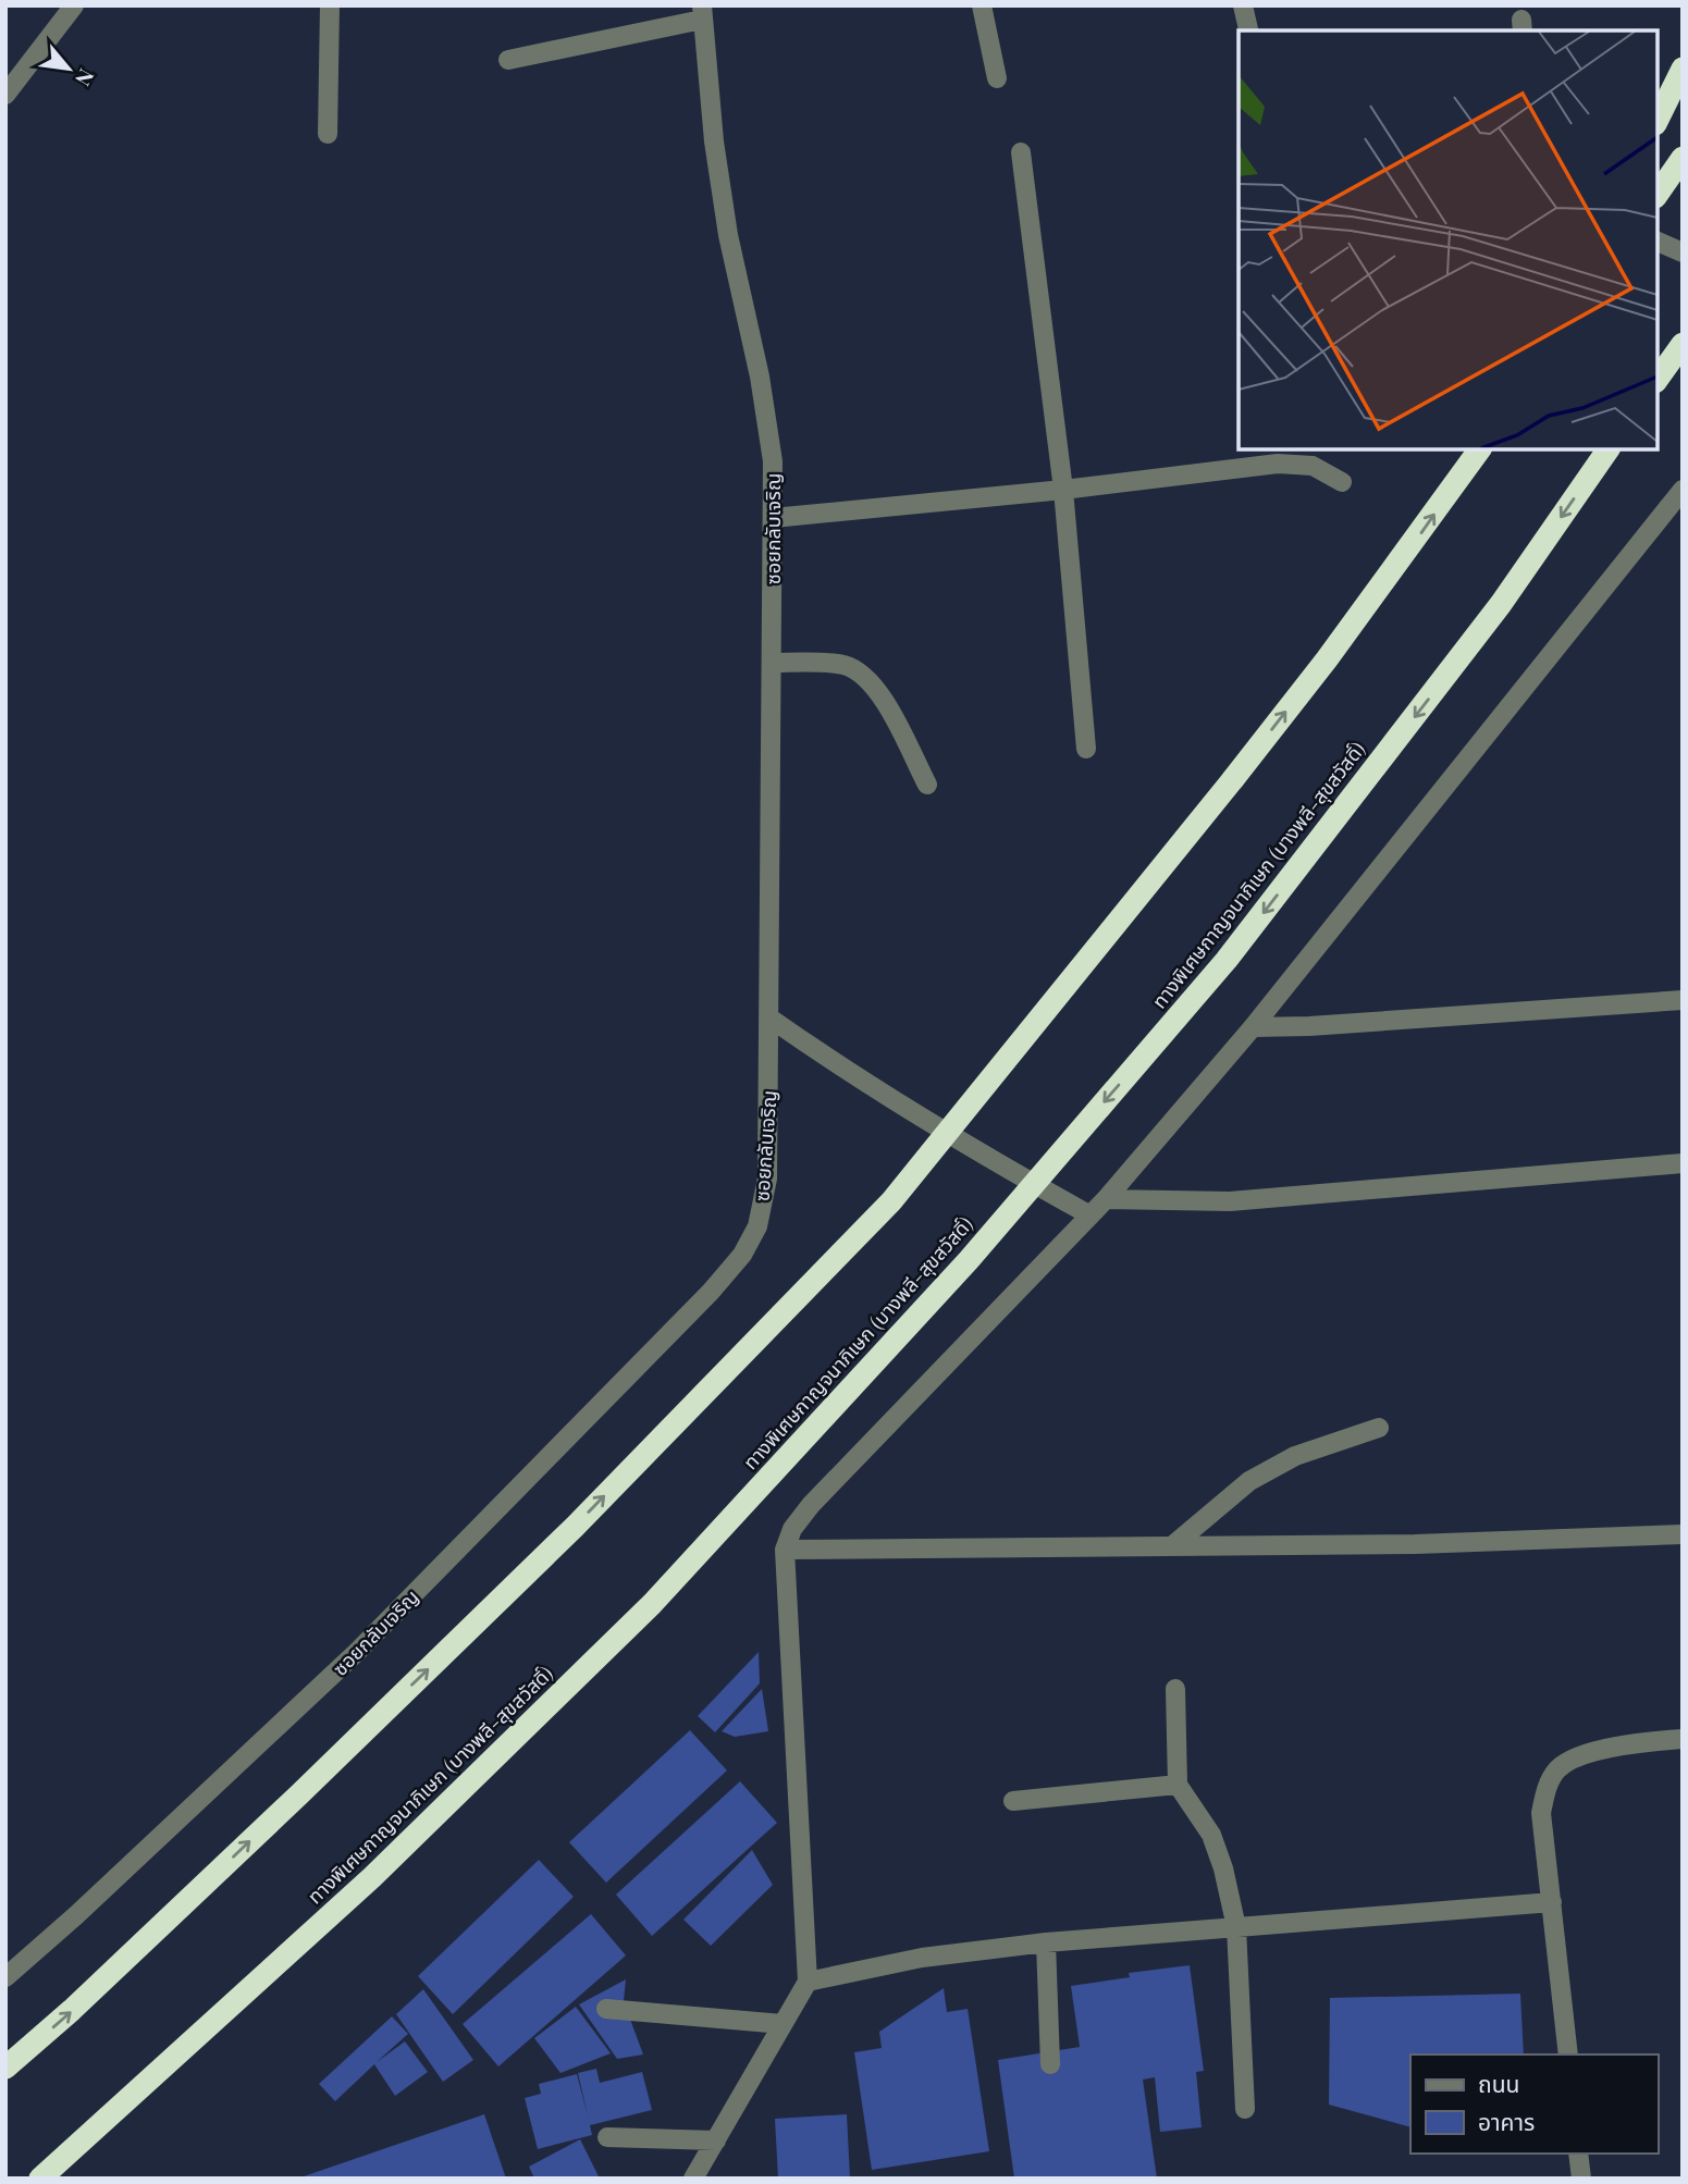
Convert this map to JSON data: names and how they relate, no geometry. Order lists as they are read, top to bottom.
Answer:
{
  "streets": {
    "highway": ["ทางพิเศษกาญจนาภิเษก (บางพลี-สุขสวัสดิ์)"],
    "street": ["ซอยกลับเจริญ"]
  },
  "legend": ["ถนน", "อาคาร"],
  "north": "bottom right"
}
